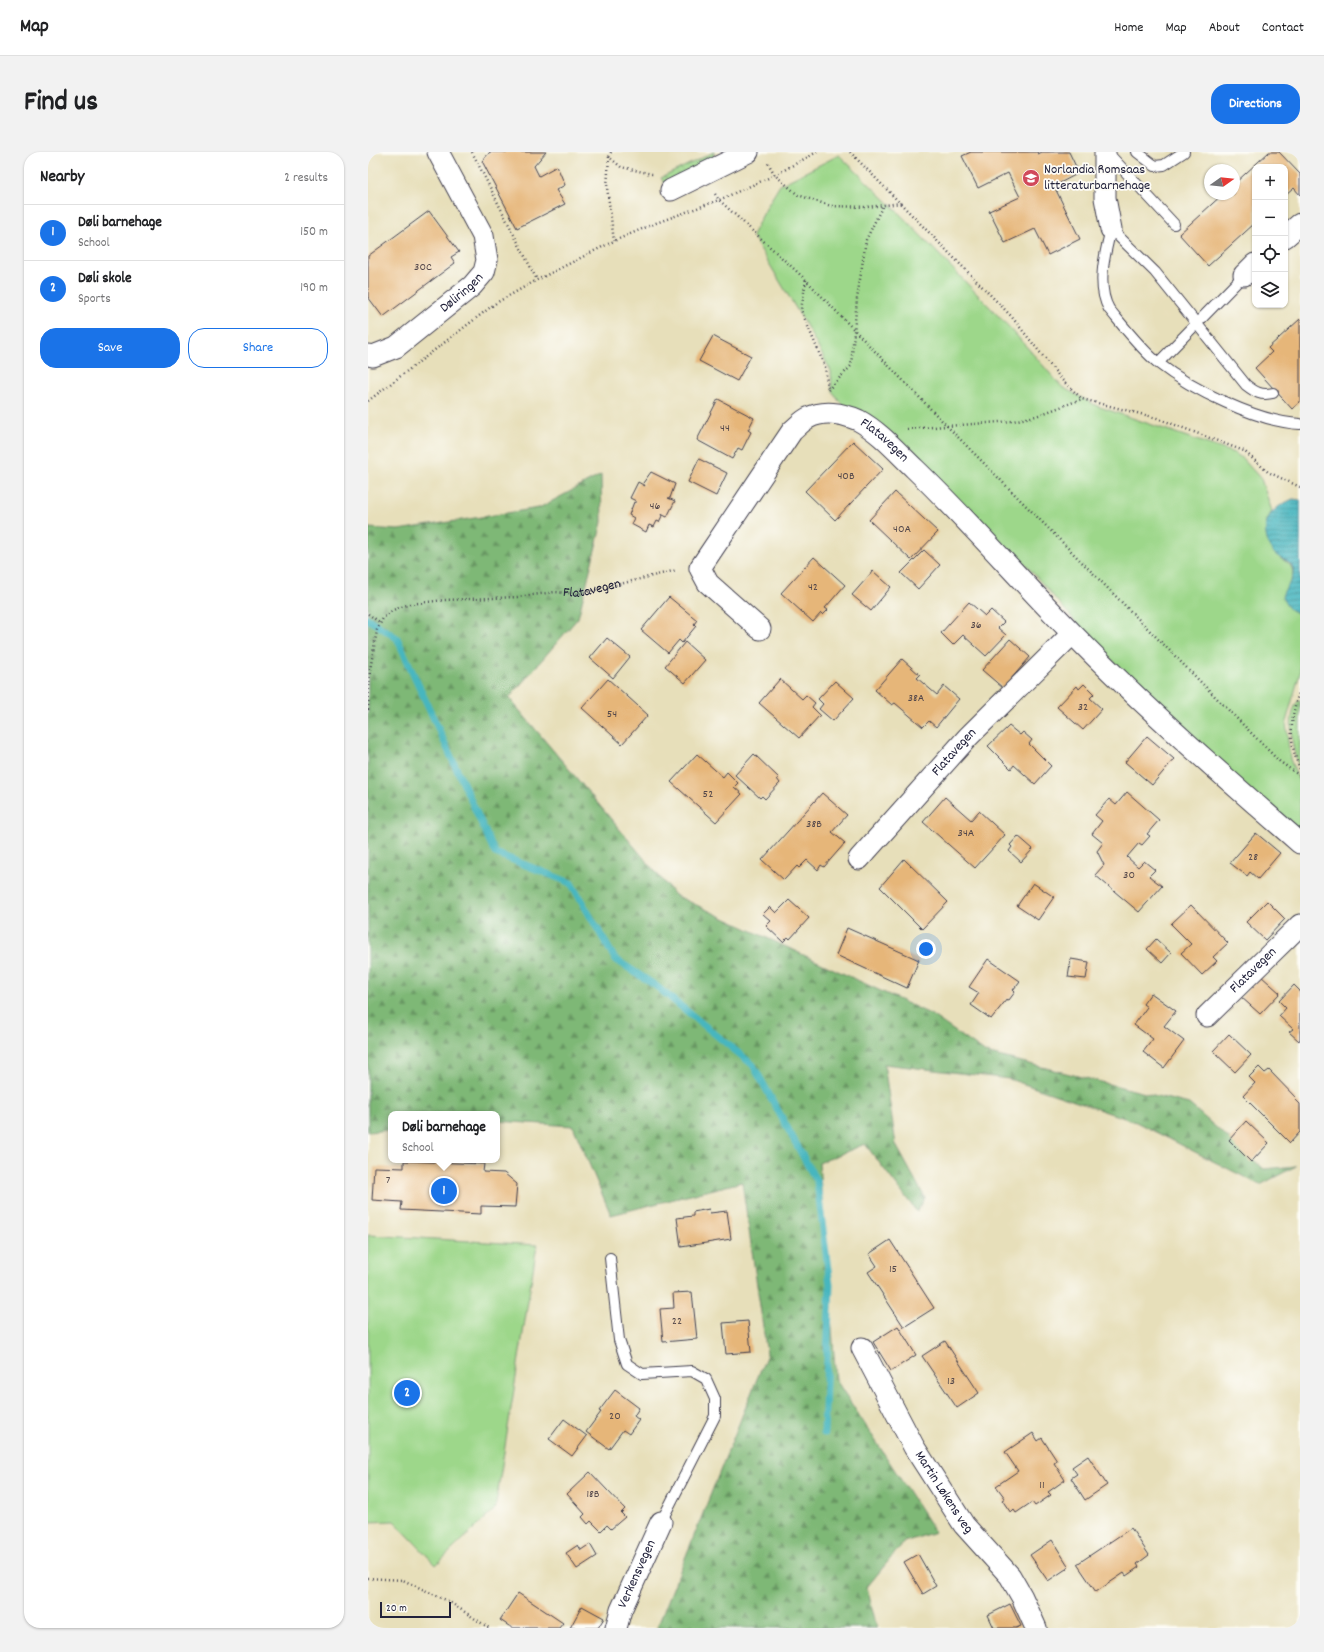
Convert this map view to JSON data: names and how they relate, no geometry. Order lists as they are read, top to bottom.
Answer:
{
  "streets": {
    "street": [
      "Døliringen",
      "Flatavegen",
      "Martin Løkens veg",
      "Verkensvegen"
    ]
  },
  "places": {
    "school or university": ["Norlandia Romsaas litteraturbarnehage"]
  },
  "house_numbers": [
    "30C",
    "44",
    "40B",
    "46",
    "40A",
    "42",
    "36",
    "38A",
    "32",
    "54",
    "52",
    "38B",
    "34A",
    "28",
    "30",
    "7",
    "15",
    "22",
    "13",
    "20",
    "11",
    "18B"
  ],
  "scale_bar": "20 m",
  "north": "right",
  "page": {
    "header": "Map",
    "nav": [
      "Home",
      "Map",
      "About",
      "Contact"
    ],
    "title": "Find us",
    "buttons": [
      "Directions",
      ["Save", "Share"]
    ],
    "heading": ["Nearby", "2 results"],
    "map_buttons": ["+", "−"],
    "list": [
      {
        "mark": "1",
        "name": "Døli barnehage",
        "note": "School",
        "value": "150 m"
      },
      {
        "mark": "2",
        "name": "Døli skole",
        "note": "Sports",
        "value": "190 m"
      }
    ],
    "popup": ["Døli barnehage", "School"],
    "pins": ["1", "2"],
    "scale": "20 m"
  }
}
